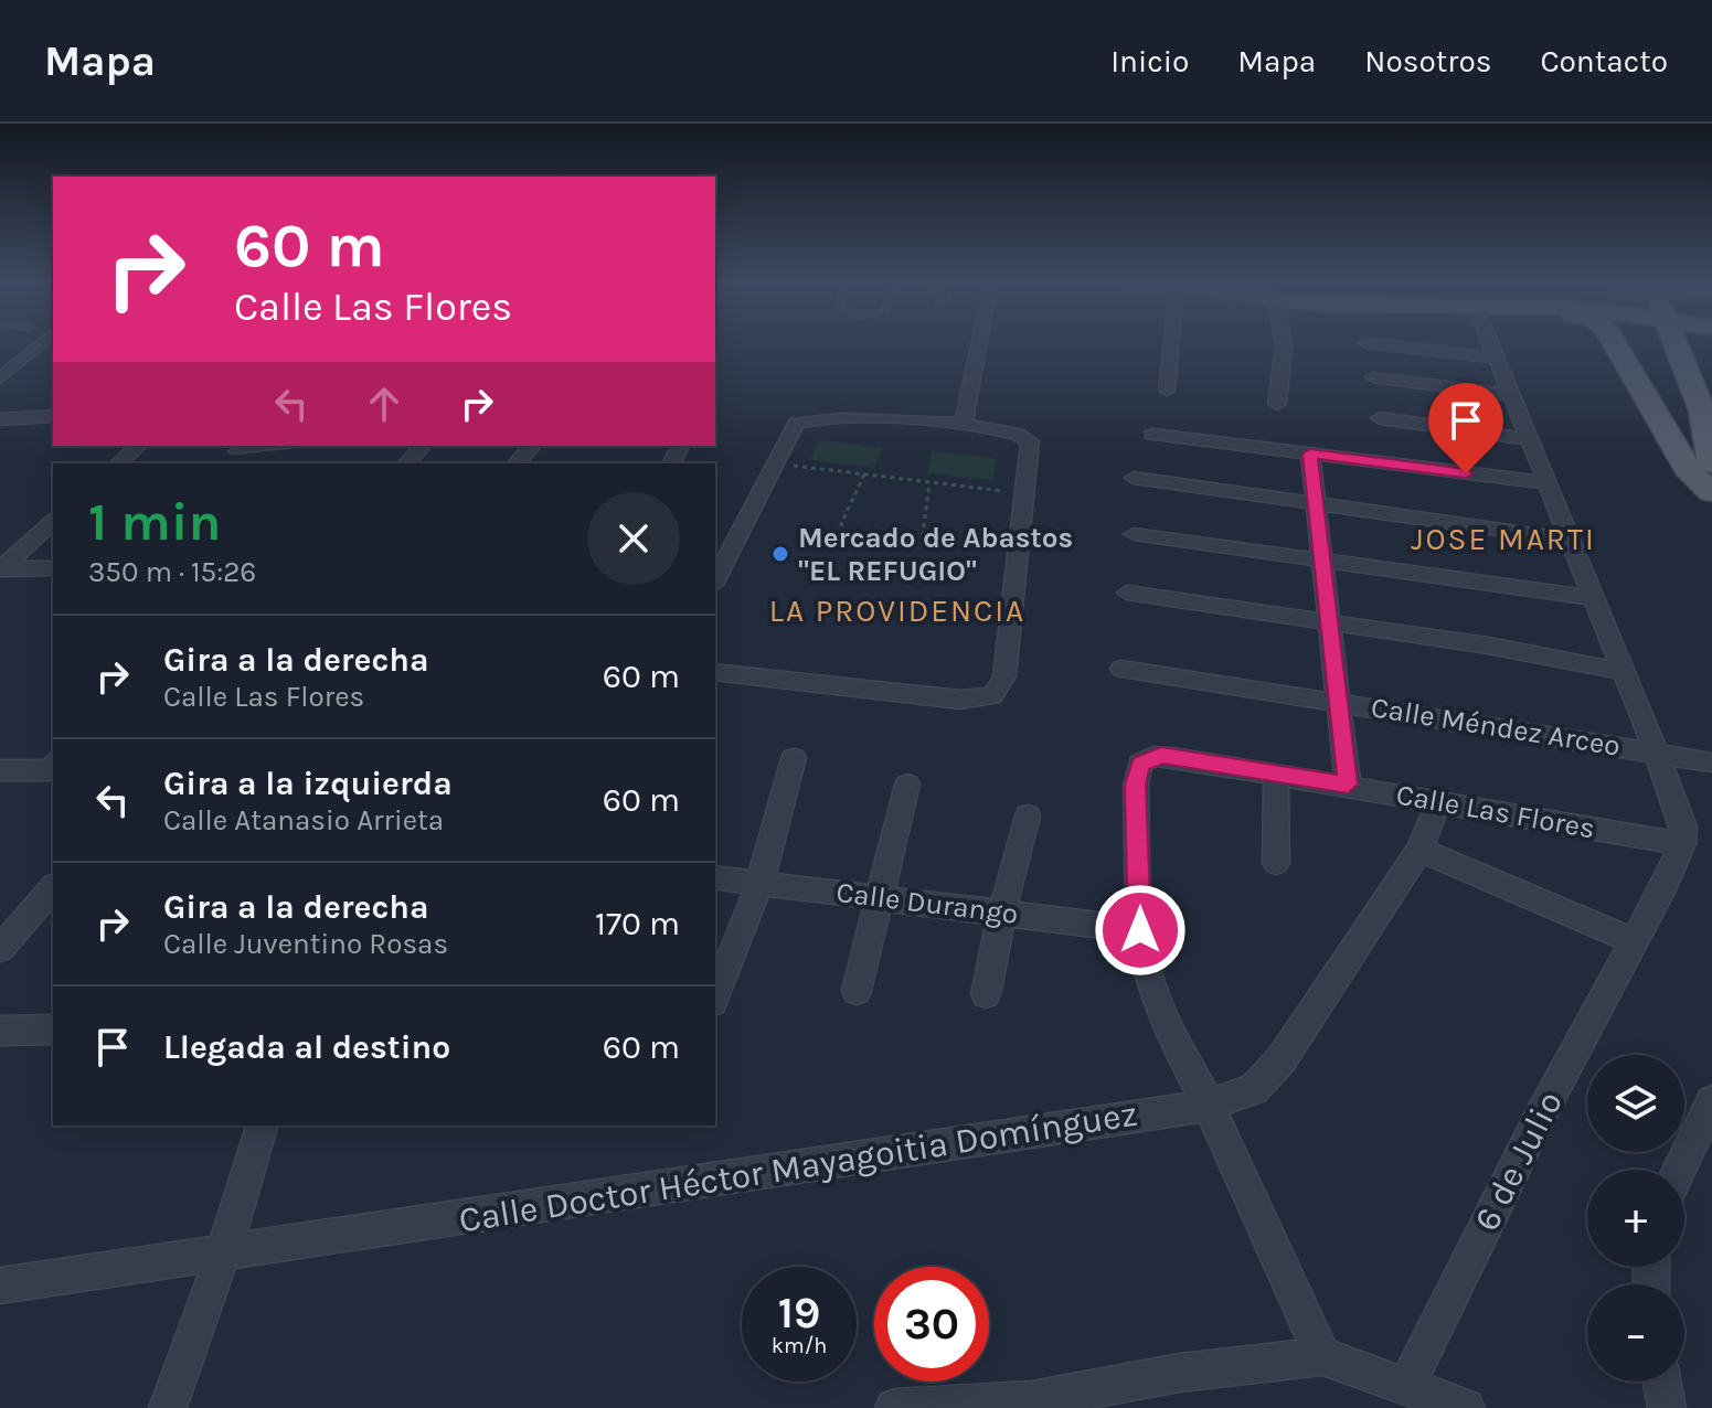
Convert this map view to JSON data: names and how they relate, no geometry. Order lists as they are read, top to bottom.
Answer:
{
  "streets": {
    "street": [
      "Calle Méndez Arceo",
      "Calle Las Flores",
      "Calle Durango",
      "6 de Julio",
      "Calle Doctor Héctor Mayagoitia Domínguez"
    ]
  },
  "crossings": [
    ["Calle Las Flores", "Calle Durango"],
    ["Calle Las Flores", "6 de Julio"],
    ["Calle Las Flores", "Calle Doctor Héctor Mayagoitia Domínguez"]
  ],
  "districts": ["JOSE MARTI", "LA PROVIDENCIA"],
  "places": ["Mercado de Abastos \"EL REFUGIO\""],
  "page": {
    "header": "Mapa",
    "nav": [
      "Inicio",
      "Mapa",
      "Nosotros",
      "Contacto"
    ],
    "turn": ["60 m", "Calle Las Flores"],
    "heading": ["1 min", "350 m · 15:26"],
    "list": [
      {
        "name": "Gira a la derecha",
        "note": "Calle Las Flores",
        "value": "60 m"
      },
      {
        "name": "Gira a la izquierda",
        "note": "Calle Atanasio Arrieta",
        "value": "60 m"
      },
      {
        "name": "Gira a la derecha",
        "note": "Calle Juventino Rosas",
        "value": "170 m"
      },
      {
        "name": "Llegada al destino",
        "value": "60 m"
      }
    ],
    "map_buttons": ["+", "−"],
    "speed": "19 km/h",
    "limit": "30"
  }
}
